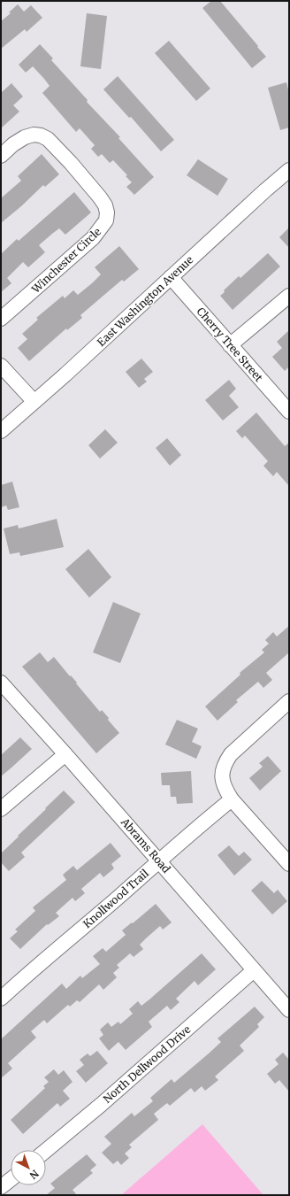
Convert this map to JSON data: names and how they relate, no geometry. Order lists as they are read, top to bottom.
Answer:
{
  "streets": {
    "street": [
      "Winchester Circle",
      "East Washington Avenue",
      "Cherry Tree Street",
      "Abrams Road",
      "Knollwood Trail",
      "North Dellwood Drive"
    ]
  },
  "crossings": [
    ["East Washington Avenue", "Cherry Tree Street"],
    ["Abrams Road", "Knollwood Trail"],
    ["Abrams Road", "North Dellwood Drive"]
  ],
  "north": "bottom right"
}
